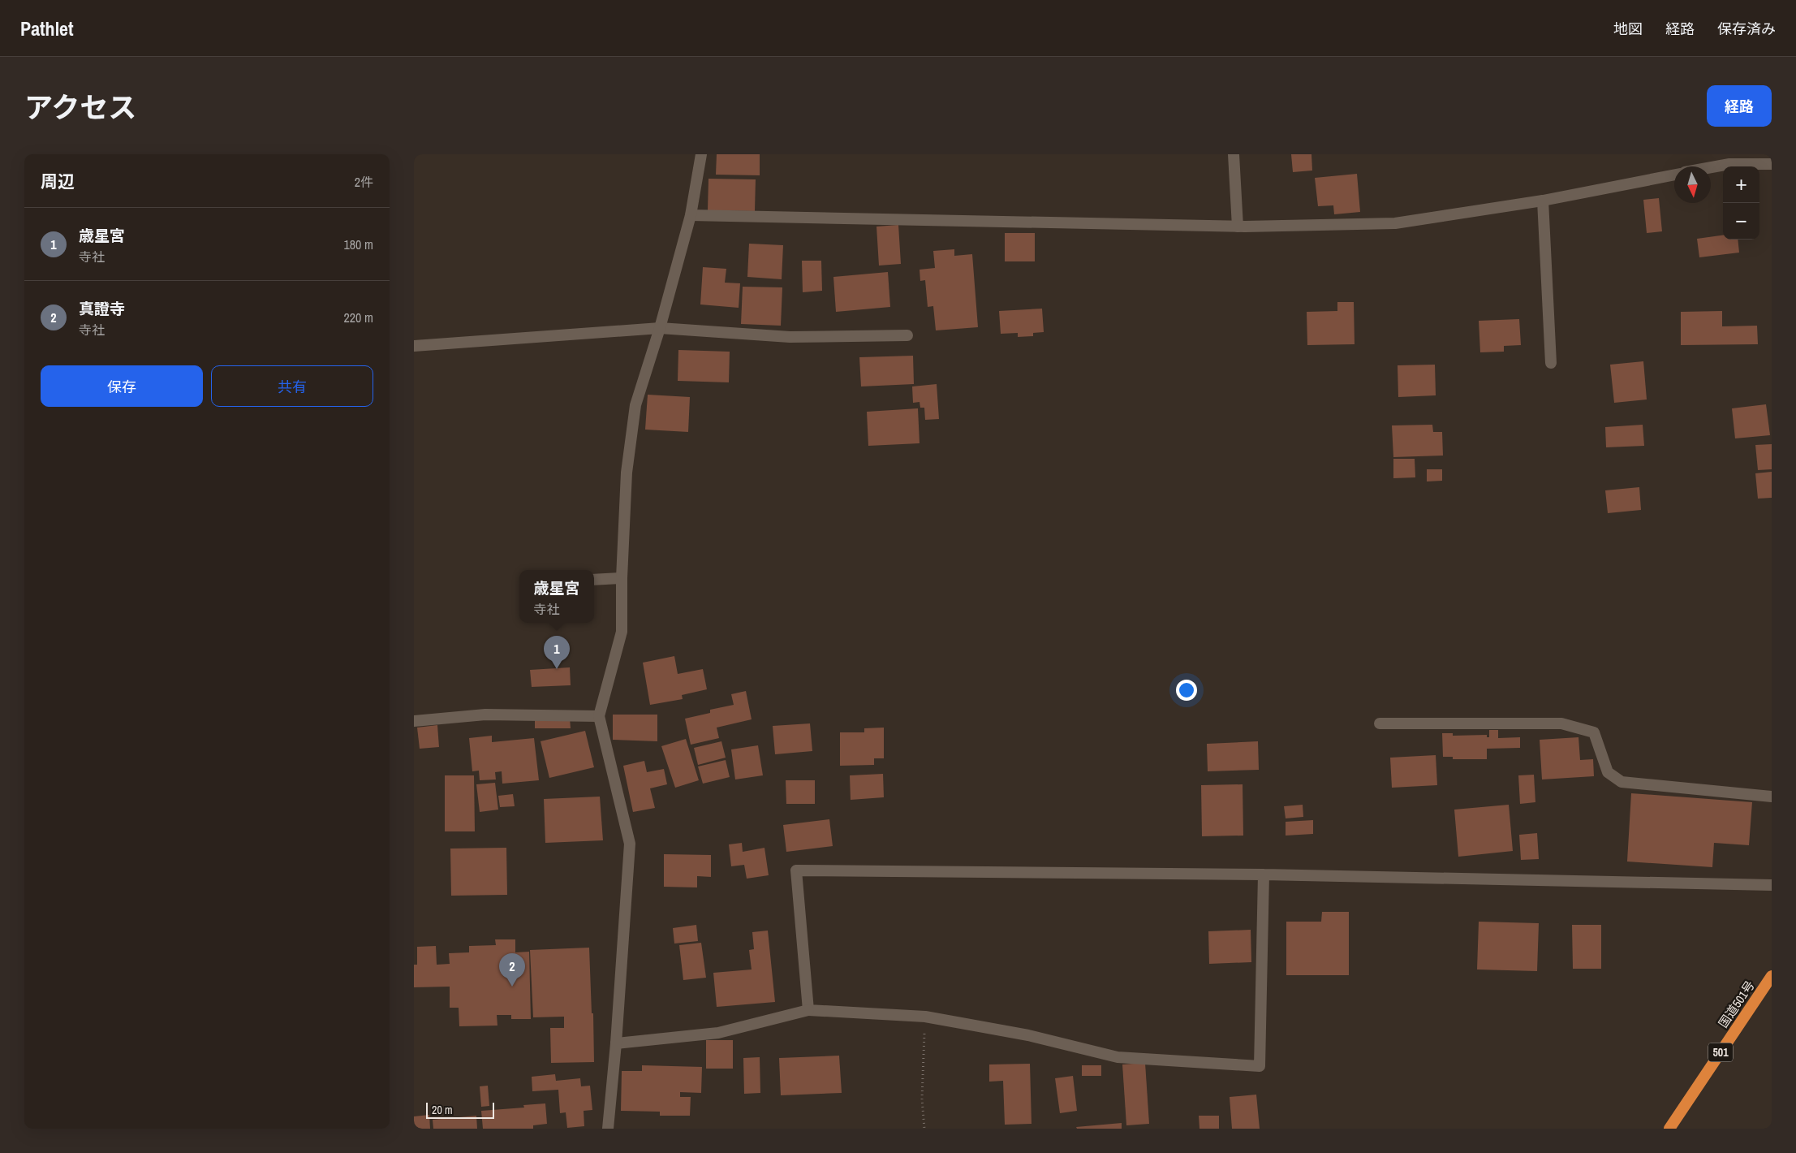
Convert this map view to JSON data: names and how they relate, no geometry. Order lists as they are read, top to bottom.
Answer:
{
  "streets": {
    "highway": ["国道501号", "501"]
  },
  "scale_bar": "20 m",
  "north": "bottom",
  "page": {
    "header": "Pathlet",
    "nav": ["地図", "経路", "保存済み"],
    "title": "アクセス",
    "buttons": [
      "経路",
      ["保存", "共有"]
    ],
    "heading": ["周辺", "2件"],
    "map_buttons": ["+", "−"],
    "list": [
      {
        "mark": "1",
        "name": "歳星宮",
        "note": "寺社",
        "value": "180 m"
      },
      {
        "mark": "2",
        "name": "真證寺",
        "note": "寺社",
        "value": "220 m"
      }
    ],
    "popup": ["歳星宮", "寺社"],
    "pins": ["1", "2"],
    "scale": "20 m"
  }
}
